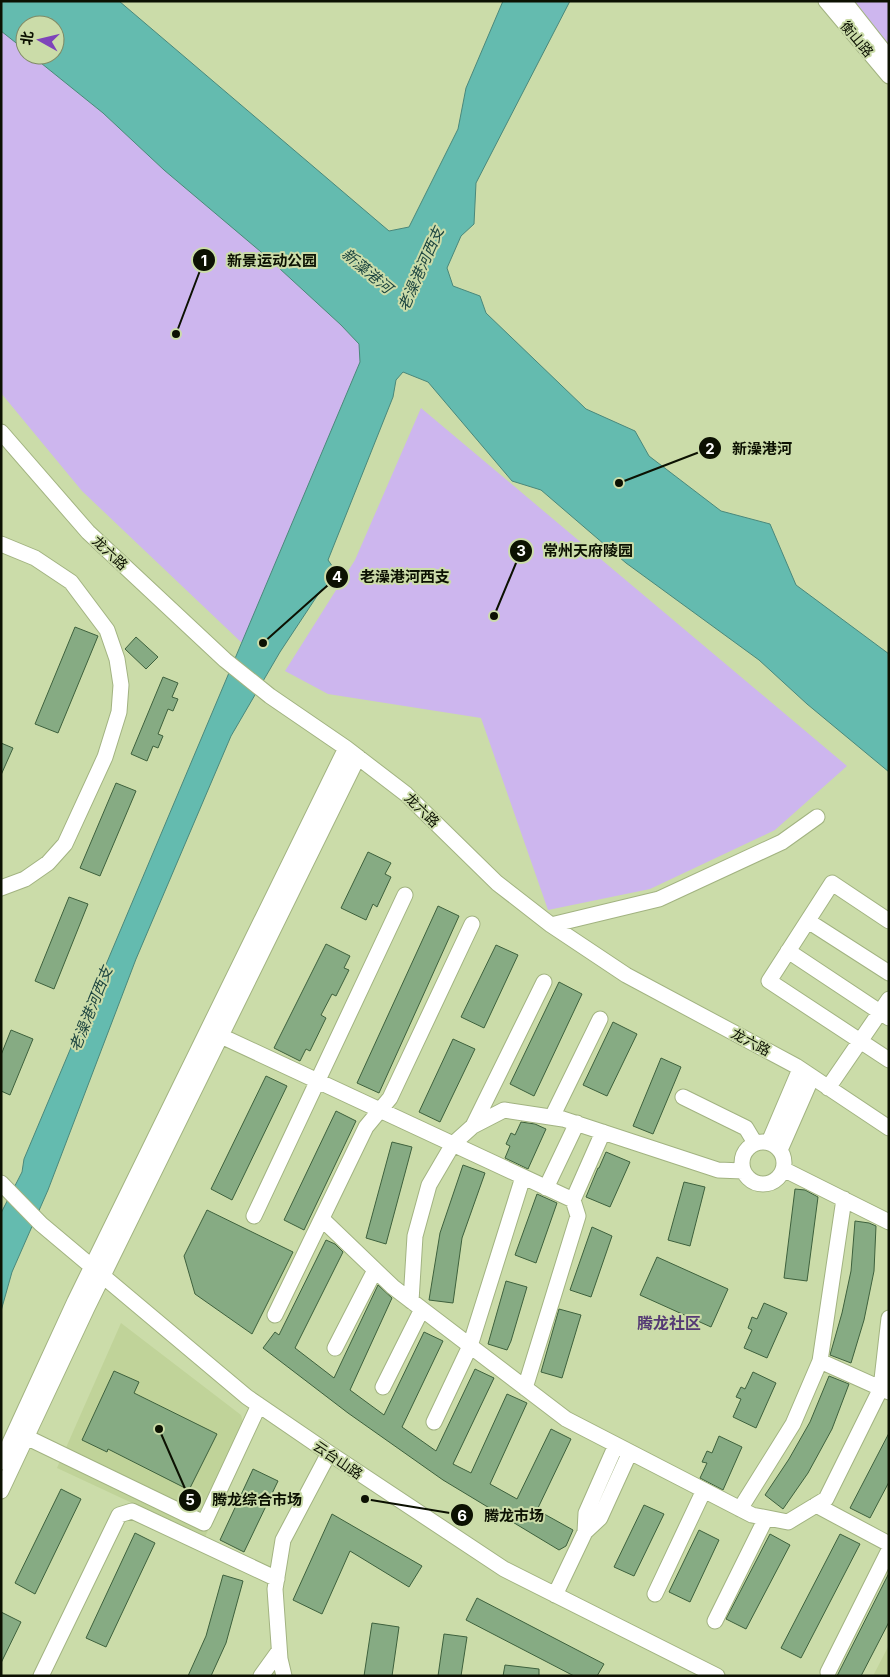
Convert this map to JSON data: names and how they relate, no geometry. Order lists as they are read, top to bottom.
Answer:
{
  "streets": {
    "street": ["衡山路", "龙六路", "云台山路"]
  },
  "districts": ["腾龙社区"],
  "water": ["老澡港河西支", "新藻港河"],
  "places": [
    "新景运动公园",
    "新澡港河",
    "常州天府陵园",
    "老澡港河西支",
    "腾龙综合市场",
    "腾龙市场"
  ],
  "north": "left"
}
